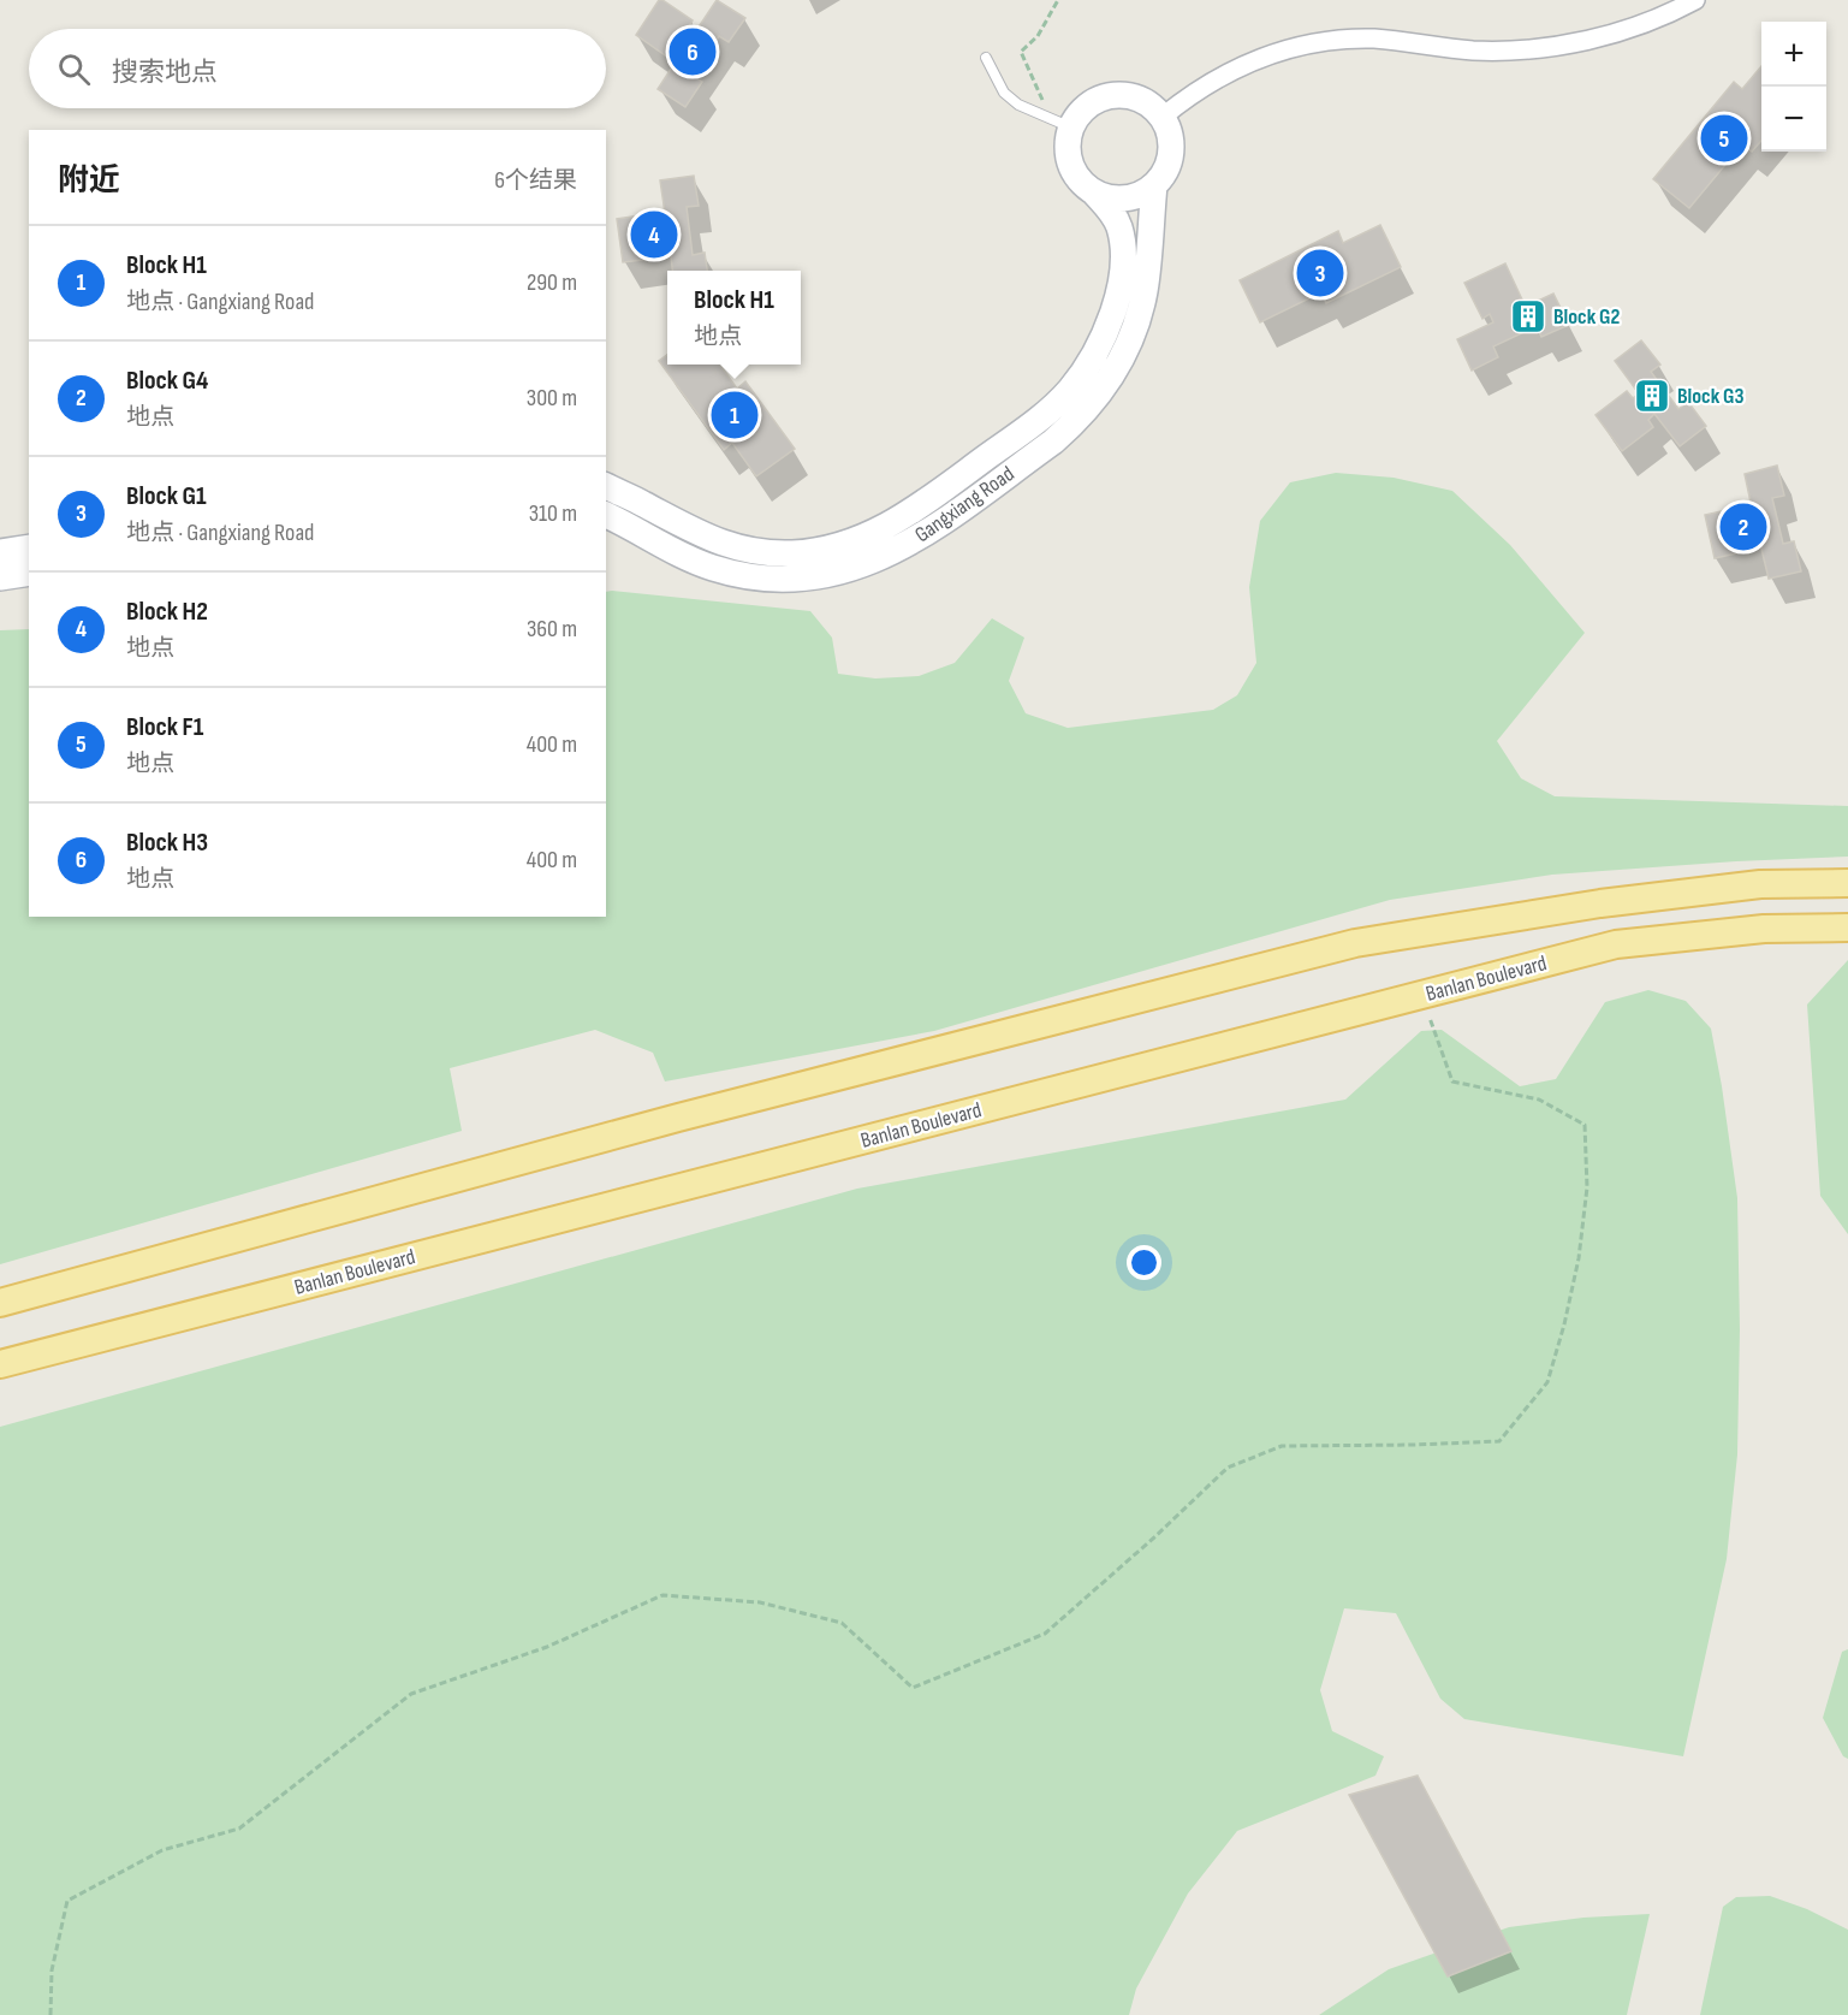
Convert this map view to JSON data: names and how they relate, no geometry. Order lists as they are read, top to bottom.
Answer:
{
  "streets": {
    "main road": ["Banlan Boulevard"],
    "street": ["Gangxiang Road"]
  },
  "places": {
    "building": ["Block G2", "Block G3"]
  },
  "page": {
    "map_buttons": ["+", "−"],
    "pins": [
      "6",
      "5",
      "4",
      "3",
      "1",
      "2"
    ],
    "search": "搜索地点",
    "heading": ["附近", "6个结果"],
    "list": [
      {
        "mark": "1",
        "name": "Block H1",
        "note": "地点 · Gangxiang Road",
        "value": "290 m"
      },
      {
        "mark": "2",
        "name": "Block G4",
        "note": "地点",
        "value": "300 m"
      },
      {
        "mark": "3",
        "name": "Block G1",
        "note": "地点 · Gangxiang Road",
        "value": "310 m"
      },
      {
        "mark": "4",
        "name": "Block H2",
        "note": "地点",
        "value": "360 m"
      },
      {
        "mark": "5",
        "name": "Block F1",
        "note": "地点",
        "value": "400 m"
      },
      {
        "mark": "6",
        "name": "Block H3",
        "note": "地点",
        "value": "400 m"
      }
    ],
    "popup": ["Block H1", "地点"]
  }
}
